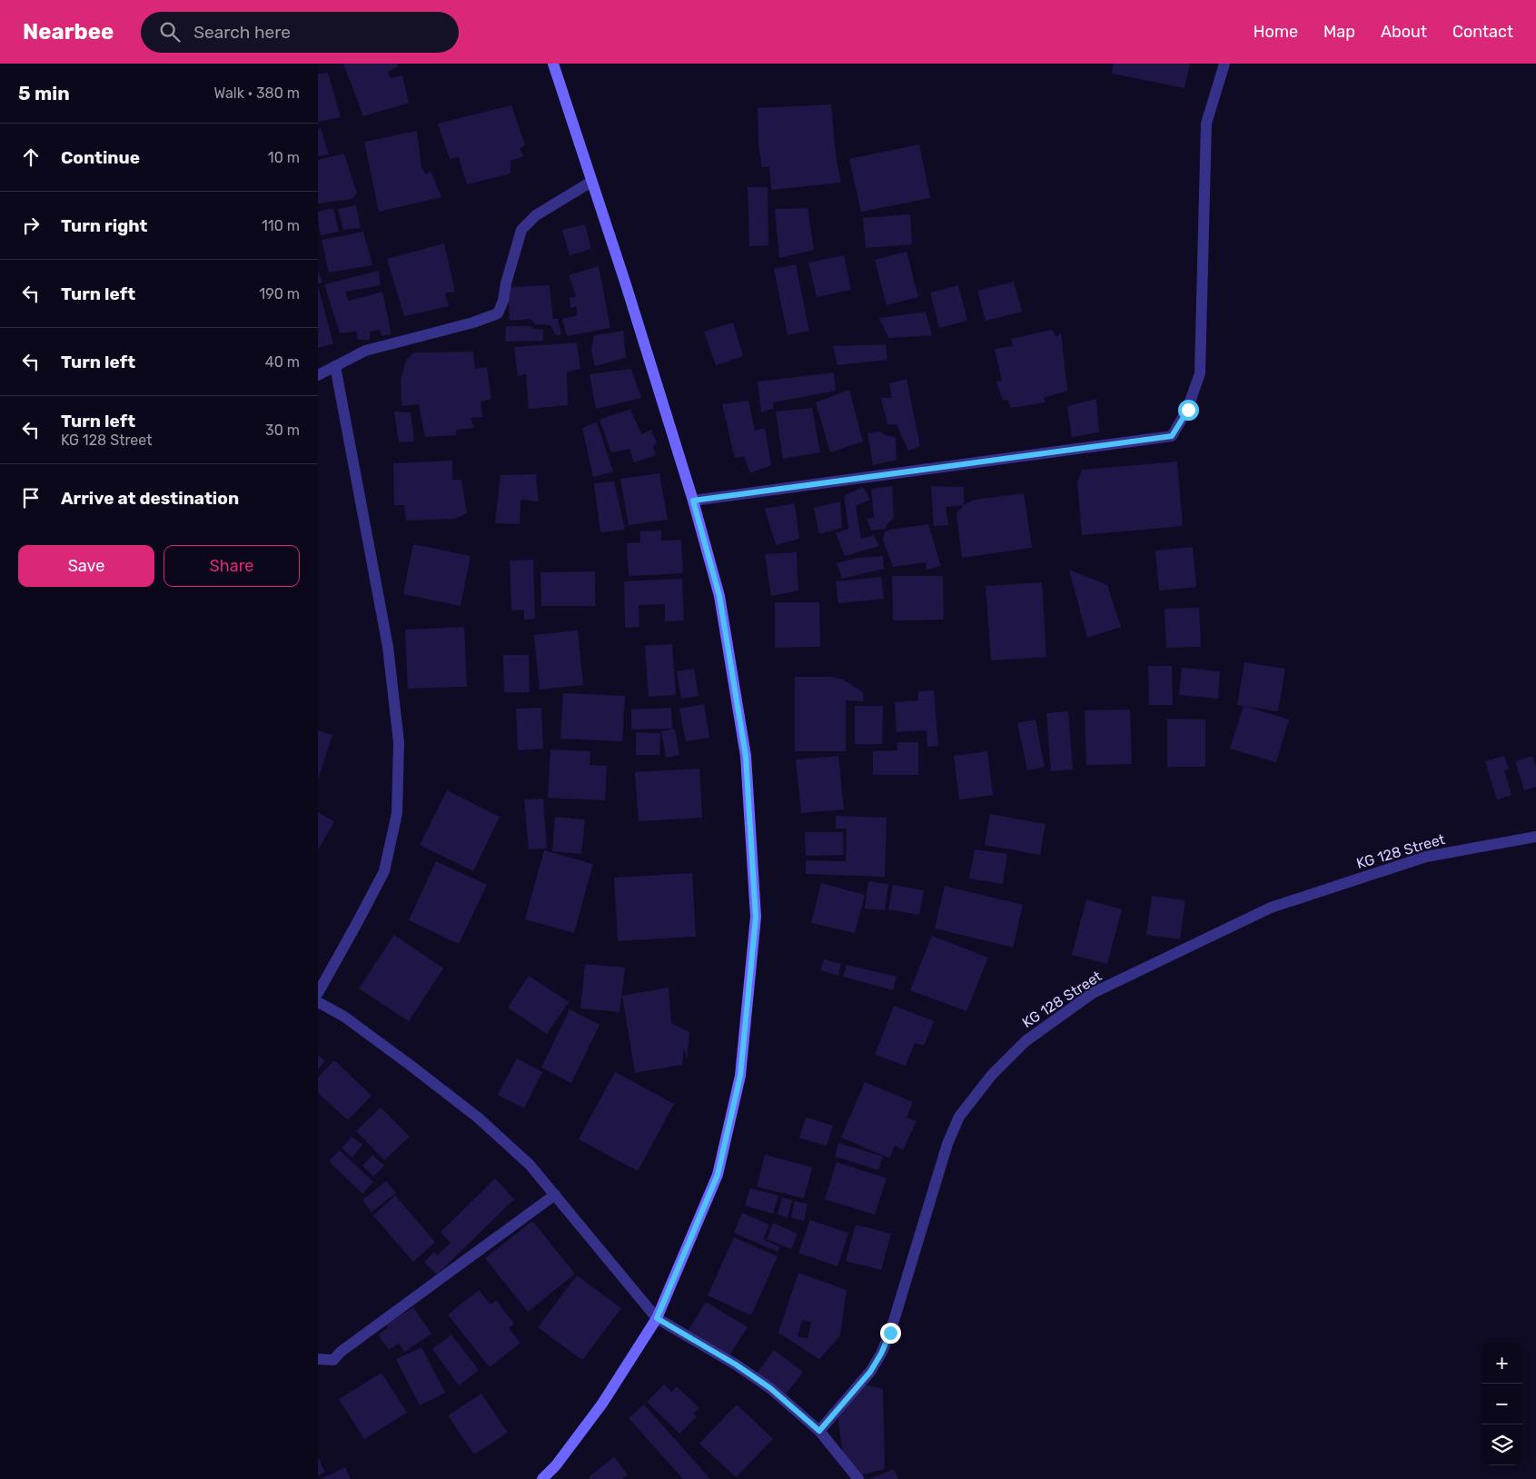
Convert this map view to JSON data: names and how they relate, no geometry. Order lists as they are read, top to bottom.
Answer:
{
  "streets": {
    "street": ["KG 128 Street"]
  },
  "page": {
    "header": "Nearbee",
    "search": "Search here",
    "nav": [
      "Home",
      "Map",
      "About",
      "Contact"
    ],
    "heading": ["5 min", "Walk · 380 m"],
    "list": [
      ["Continue", "10 m"],
      ["Turn right", "110 m"],
      ["Turn left", "190 m"],
      ["Turn left", "40 m"],
      ["Turn left", "KG 128 Street", "30 m"],
      "Arrive at destination"
    ],
    "buttons": ["Save", "Share"],
    "map_buttons": ["+", "−"]
  }
}
